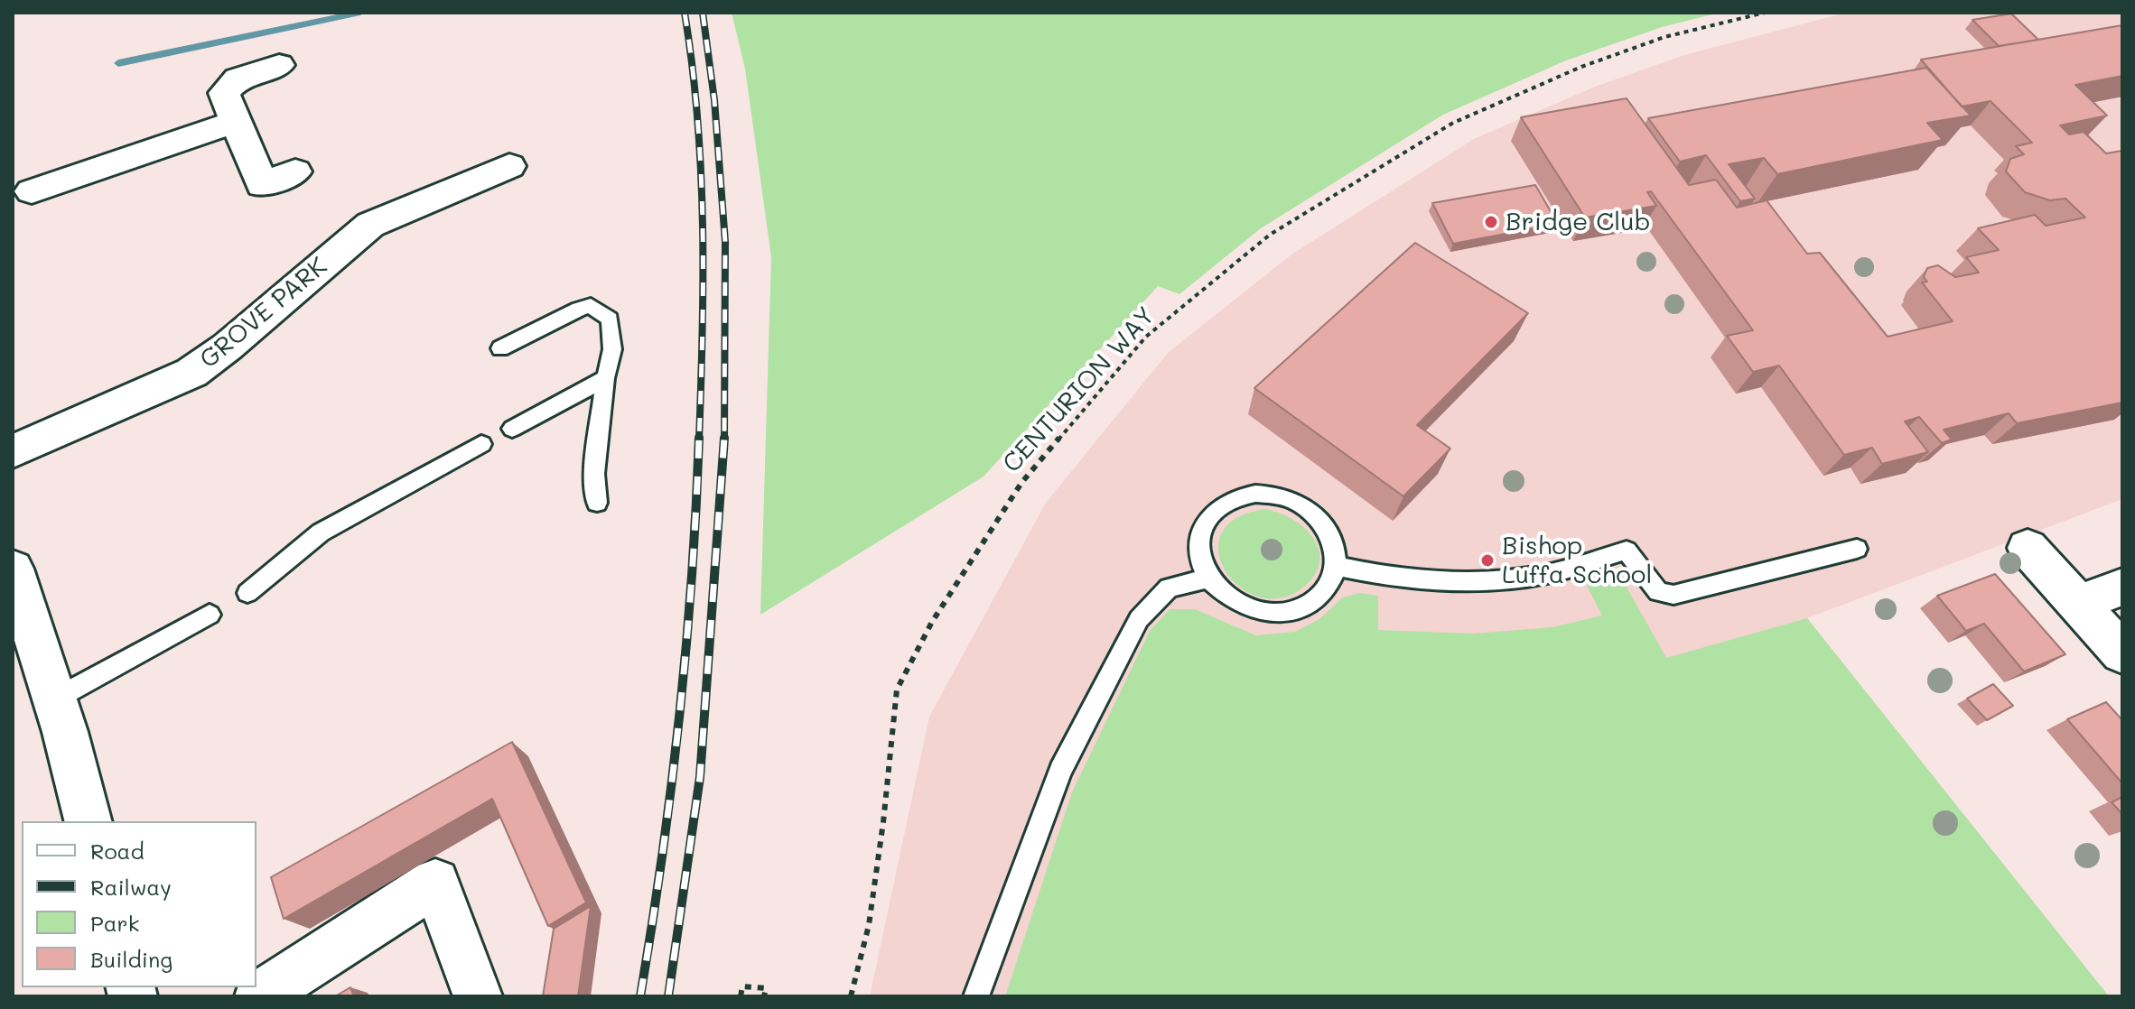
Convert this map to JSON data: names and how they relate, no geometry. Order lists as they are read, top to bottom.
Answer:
{
  "streets": {
    "street": ["GROVE PARK"],
    "path": ["CENTURION WAY"]
  },
  "places": ["Bridge Club", "Bishop Luffa School"],
  "legend": [
    "Road",
    "Railway",
    "Park",
    "Building"
  ]
}
